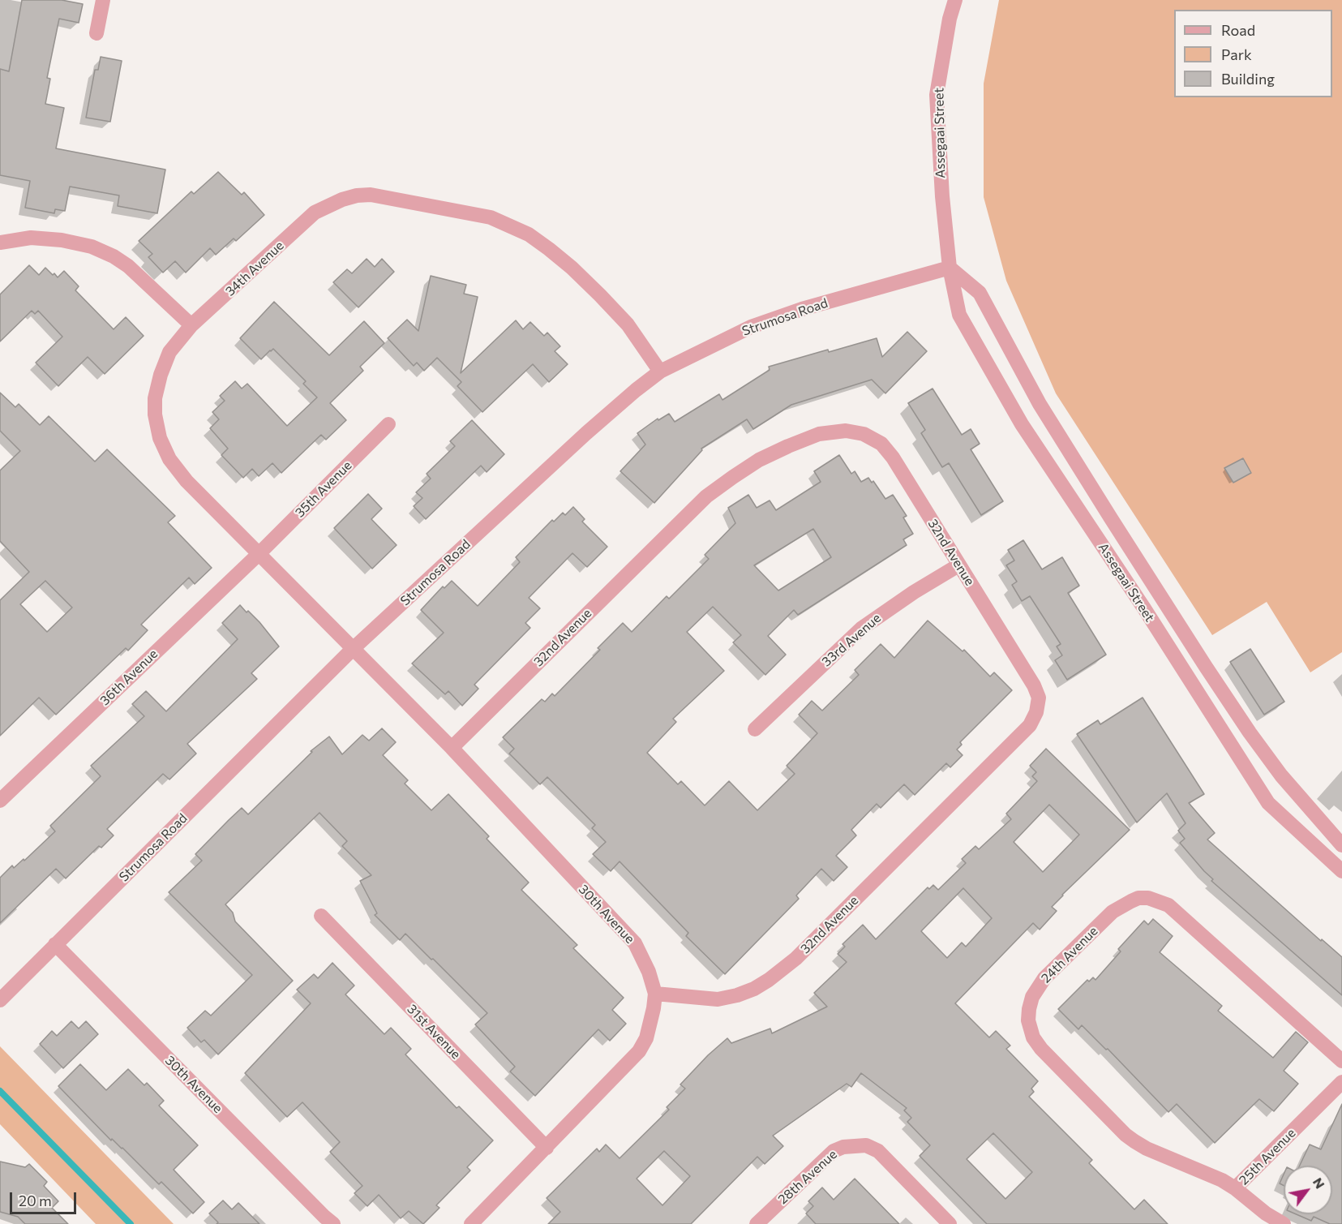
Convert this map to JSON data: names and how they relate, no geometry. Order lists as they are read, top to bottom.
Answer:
{
  "streets": {
    "street": [
      "Assegaai Street",
      "34th Avenue",
      "Strumosa Road",
      "35th Avenue",
      "32nd Avenue",
      "33rd Avenue",
      "36th Avenue",
      "30th Avenue",
      "24th Avenue",
      "31st Avenue",
      "25th Avenue",
      "28th Avenue"
    ]
  },
  "crossings": [
    ["Assegaai Street", "Strumosa Road"],
    ["34th Avenue", "Strumosa Road"],
    ["34th Avenue", "35th Avenue"],
    ["34th Avenue", "36th Avenue"],
    ["34th Avenue", "30th Avenue"],
    ["Strumosa Road", "30th Avenue"],
    ["35th Avenue", "36th Avenue"],
    ["32nd Avenue", "33rd Avenue"],
    ["32nd Avenue", "30th Avenue"],
    ["30th Avenue", "31st Avenue"],
    ["24th Avenue", "25th Avenue"]
  ],
  "legend": ["Road", "Park", "Building"],
  "scale_bar": "20 m",
  "north": "top right"
}
